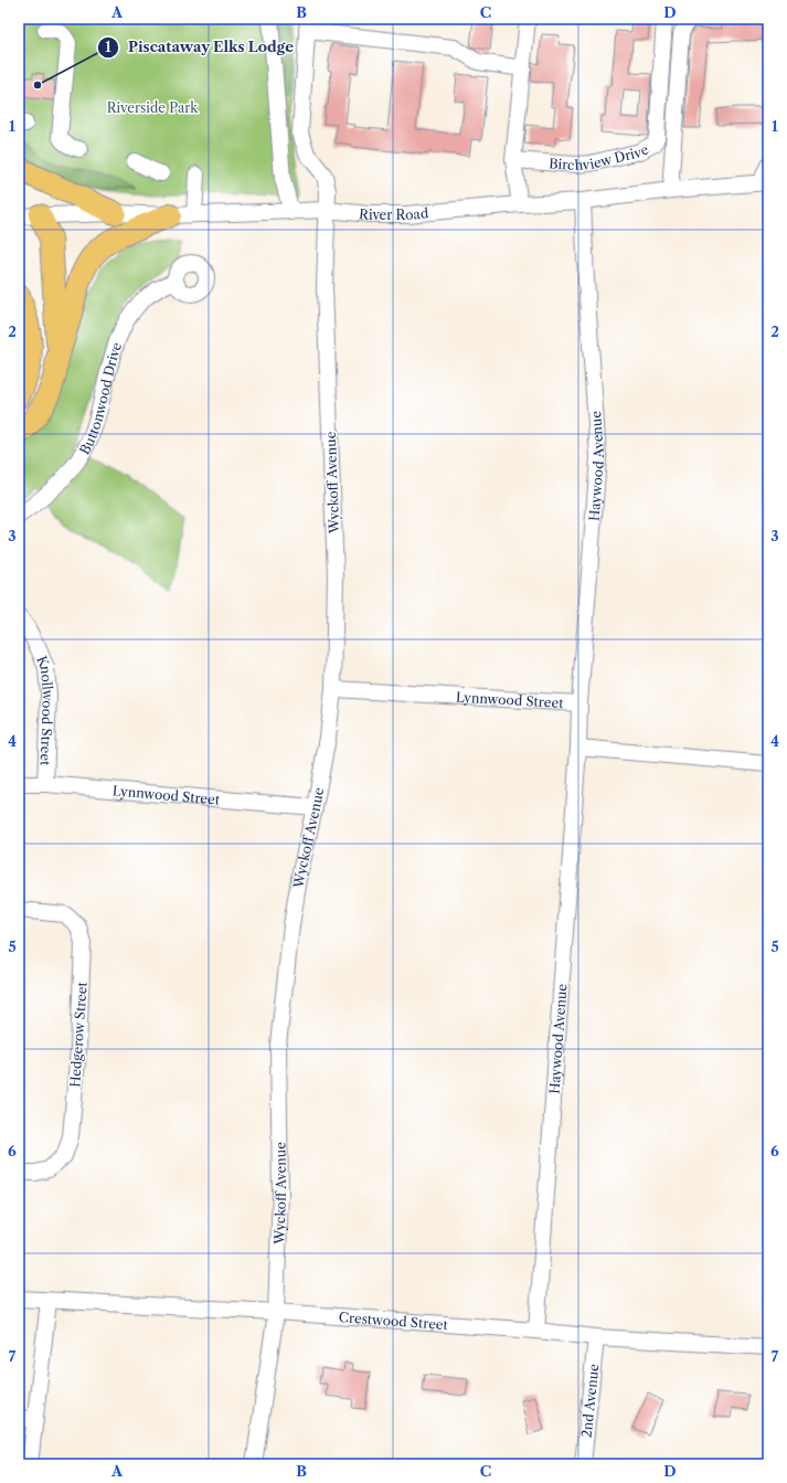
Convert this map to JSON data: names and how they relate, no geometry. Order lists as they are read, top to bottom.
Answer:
{
  "streets": {
    "street": [
      "Birchview Drive",
      "River Road",
      "Buttonwood Drive",
      "Haywood Avenue",
      "Wyckoff Avenue",
      "Lynnwood Street",
      "Knollwood Street",
      "Hedgerow Street",
      "Crestwood Street",
      "2nd Avenue"
    ]
  },
  "crossings": [
    ["River Road", "Haywood Avenue"],
    ["River Road", "Wyckoff Avenue"],
    ["Haywood Avenue", "Lynnwood Street"],
    ["Haywood Avenue", "Crestwood Street"],
    ["Wyckoff Avenue", "Lynnwood Street"],
    ["Wyckoff Avenue", "Crestwood Street"],
    ["Lynnwood Street", "Knollwood Street"],
    ["Crestwood Street", "2nd Avenue"]
  ],
  "parks": ["Riverside Park"],
  "places": ["Piscataway Elks Lodge"],
  "grid": {
    "columns": [
      "A",
      "B",
      "C",
      "D"
    ],
    "rows": [
      "1",
      "2",
      "3",
      "4",
      "5",
      "6",
      "7"
    ]
  }
}
